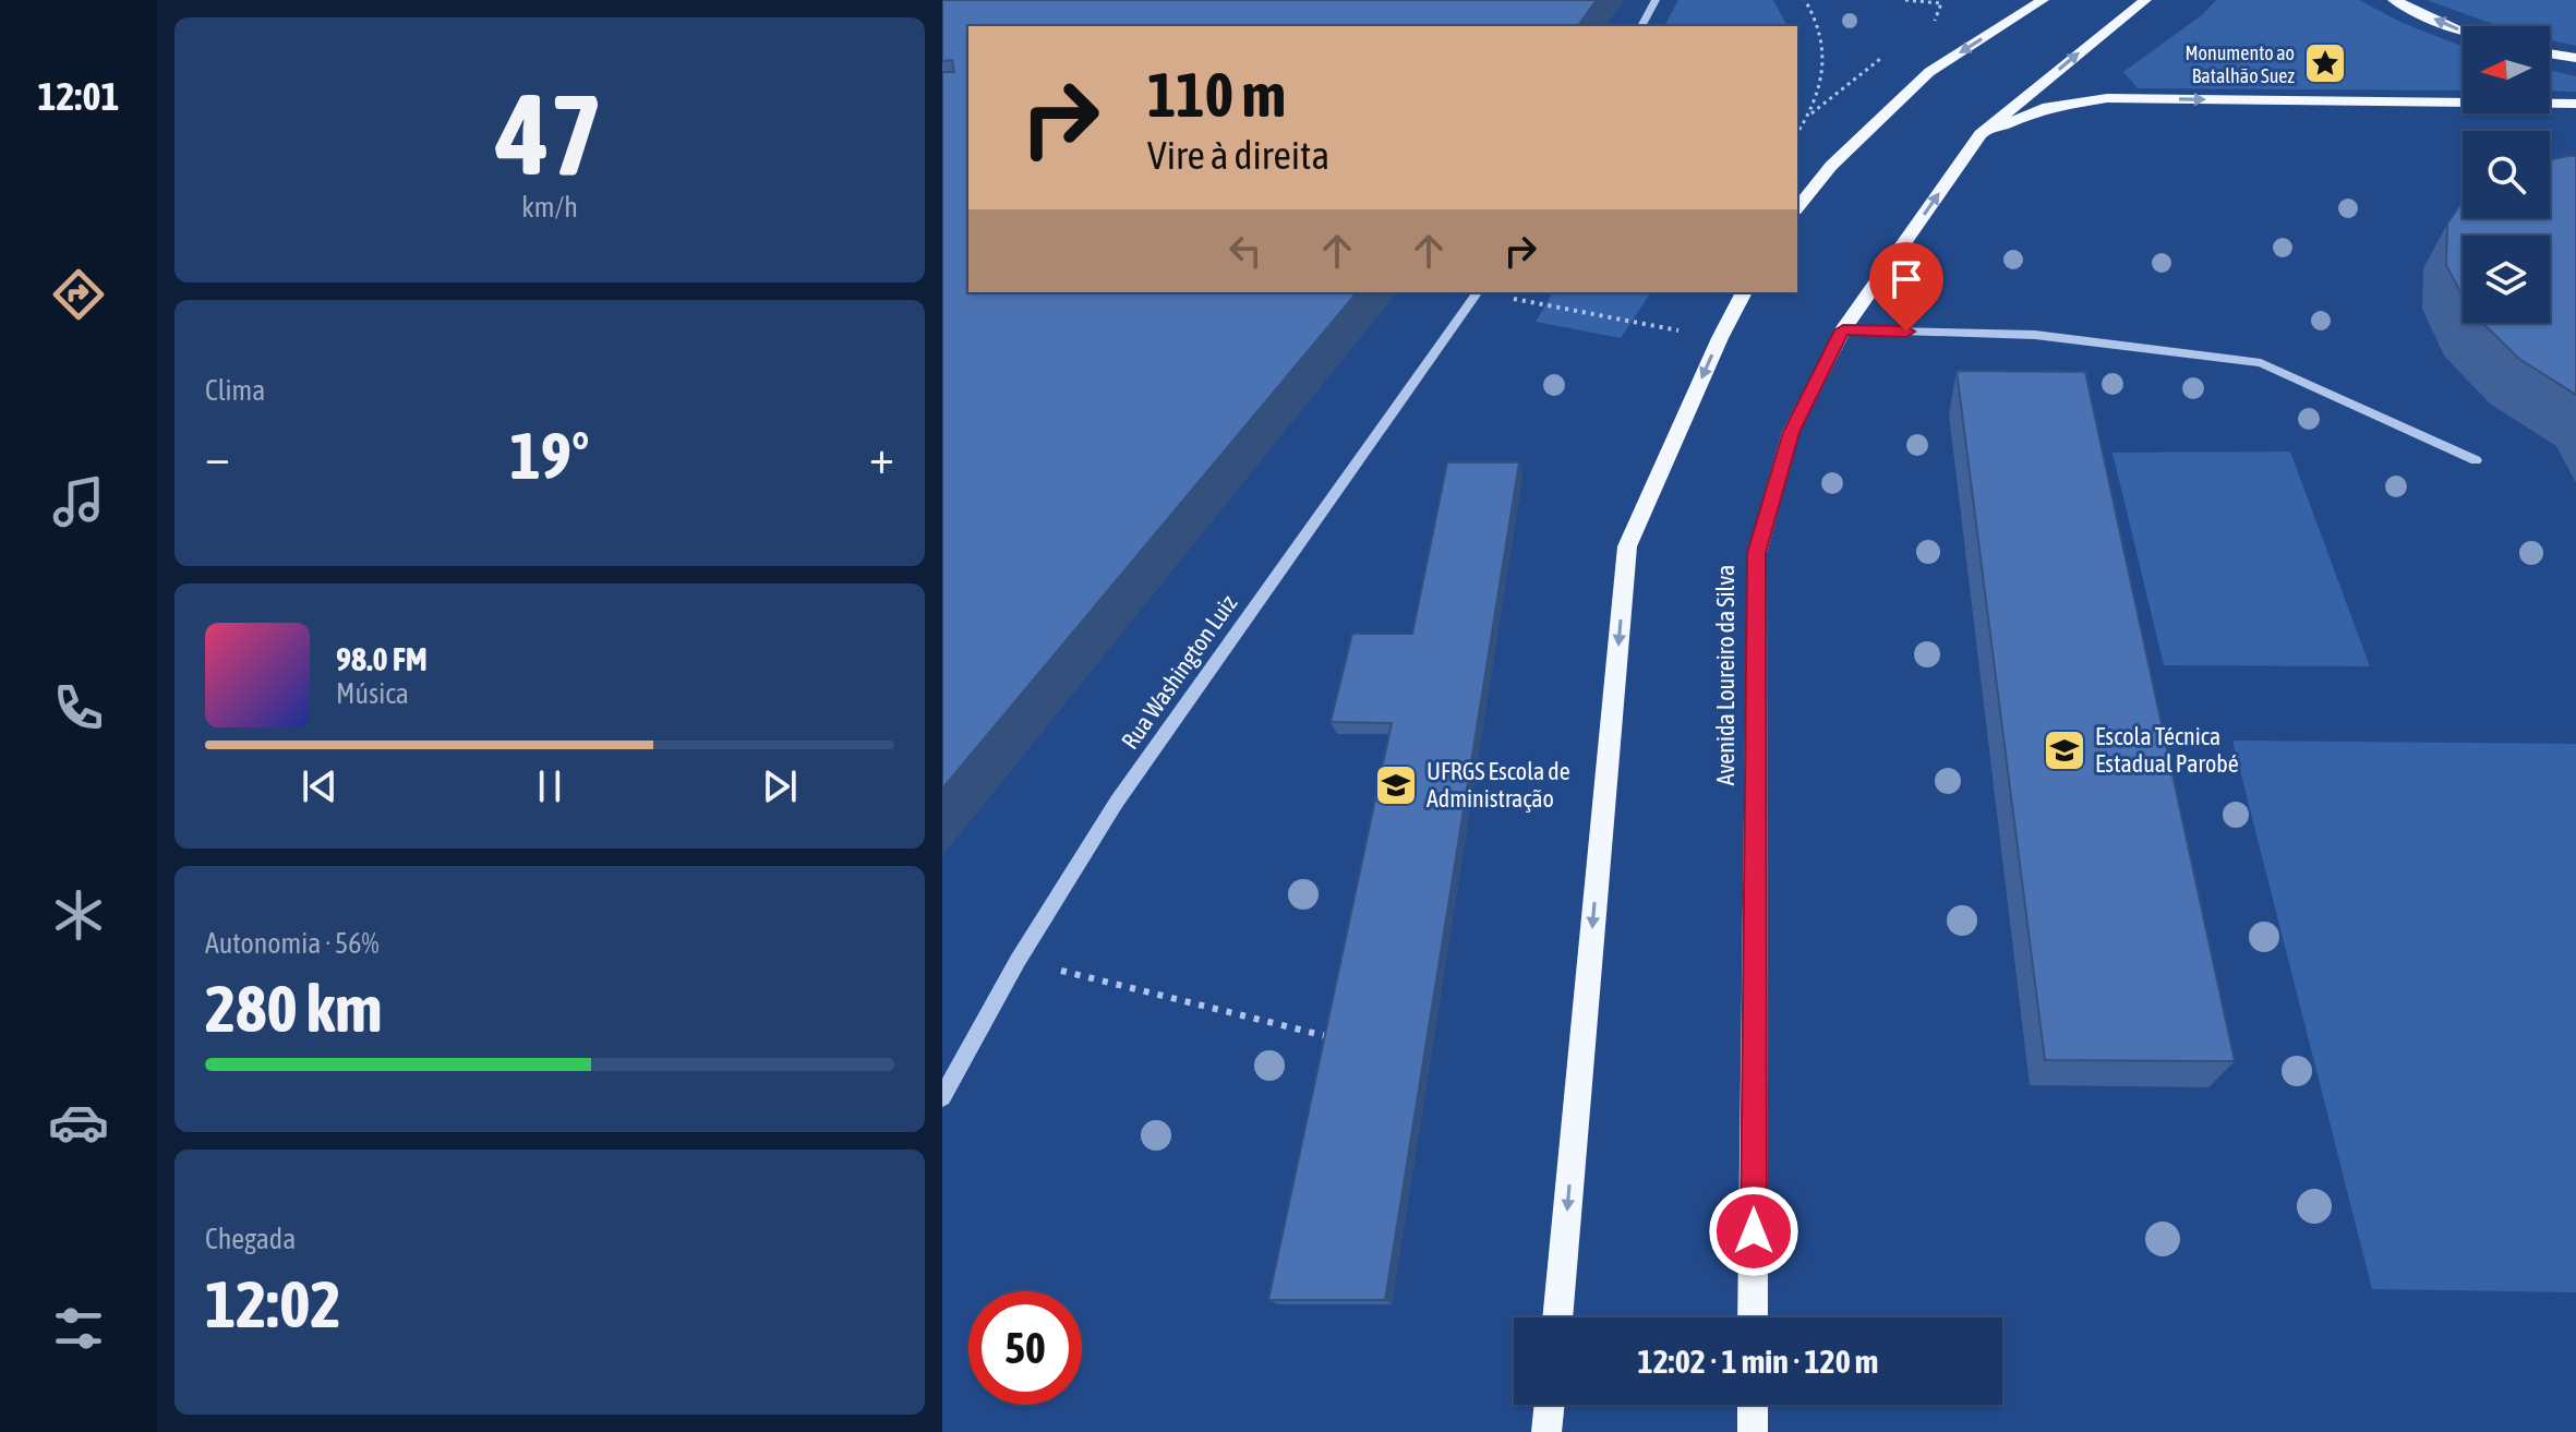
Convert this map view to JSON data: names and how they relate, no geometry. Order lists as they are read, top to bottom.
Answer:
{
  "streets": {
    "main road": ["Avenida Loureiro da Silva"],
    "street": ["Rua Washington Luiz"]
  },
  "places": {
    "place": ["Monumento ao Batalhão Suez"],
    "school or university": ["Escola Técnica Estadual Parobé", "UFRGS Escola de Administração"]
  },
  "north": "left",
  "page": {
    "tabs": "12:01",
    "tile": [
      ["47", "km/h"],
      "Clima",
      ["Autonomia · 56%", "280 km"],
      ["Chegada", "12:02"]
    ],
    "turn": ["110 m", "Vire à direita"],
    "heat": ["−", "19°", "+"],
    "song": ["98.0 FM", "Música"],
    "limit": "50",
    "trip": "12:02 · 1 min · 120 m"
  }
}
